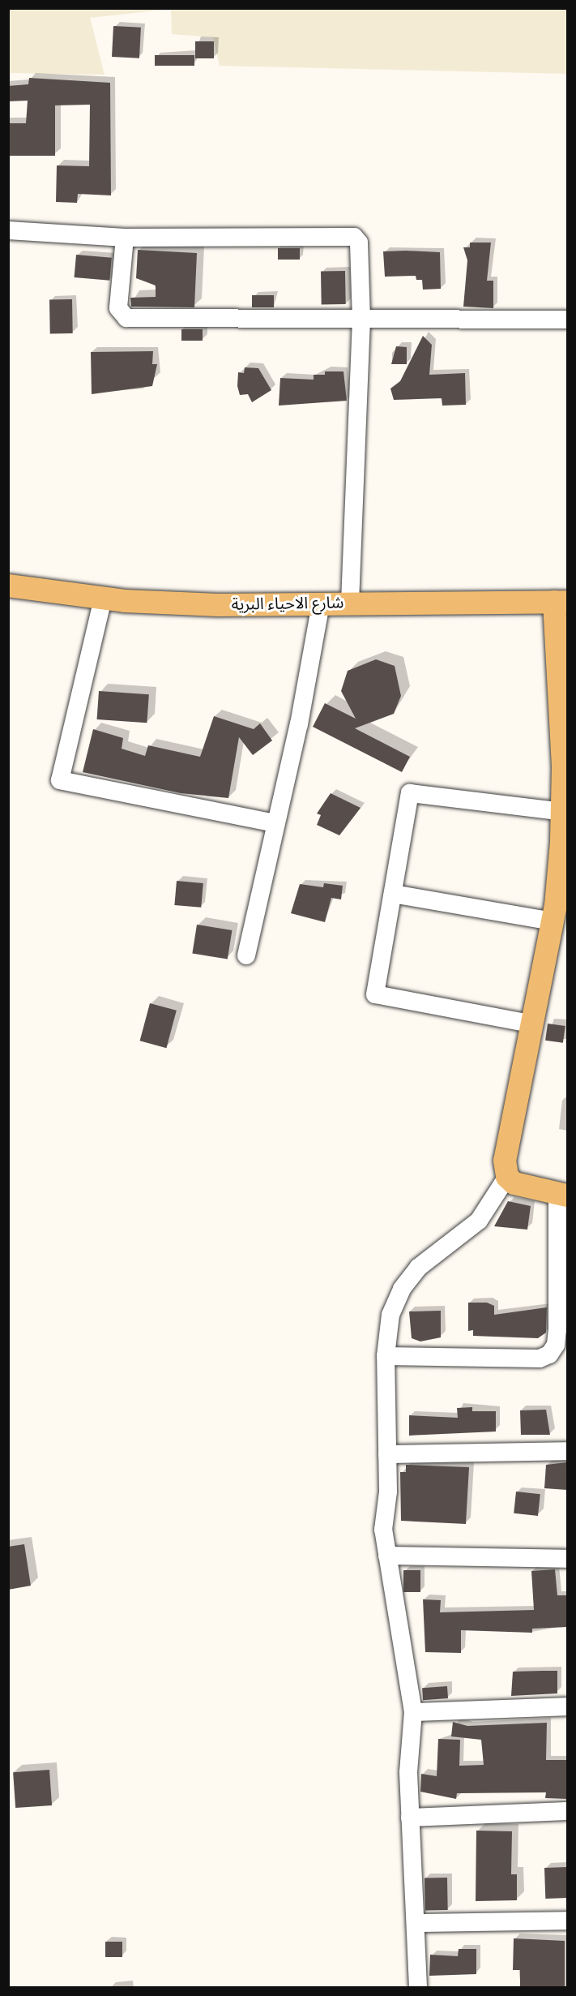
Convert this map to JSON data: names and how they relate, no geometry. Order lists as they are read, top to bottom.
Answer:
{
  "streets": {
    "main road": ["شارع الاحياء البرية"]
  }
}
